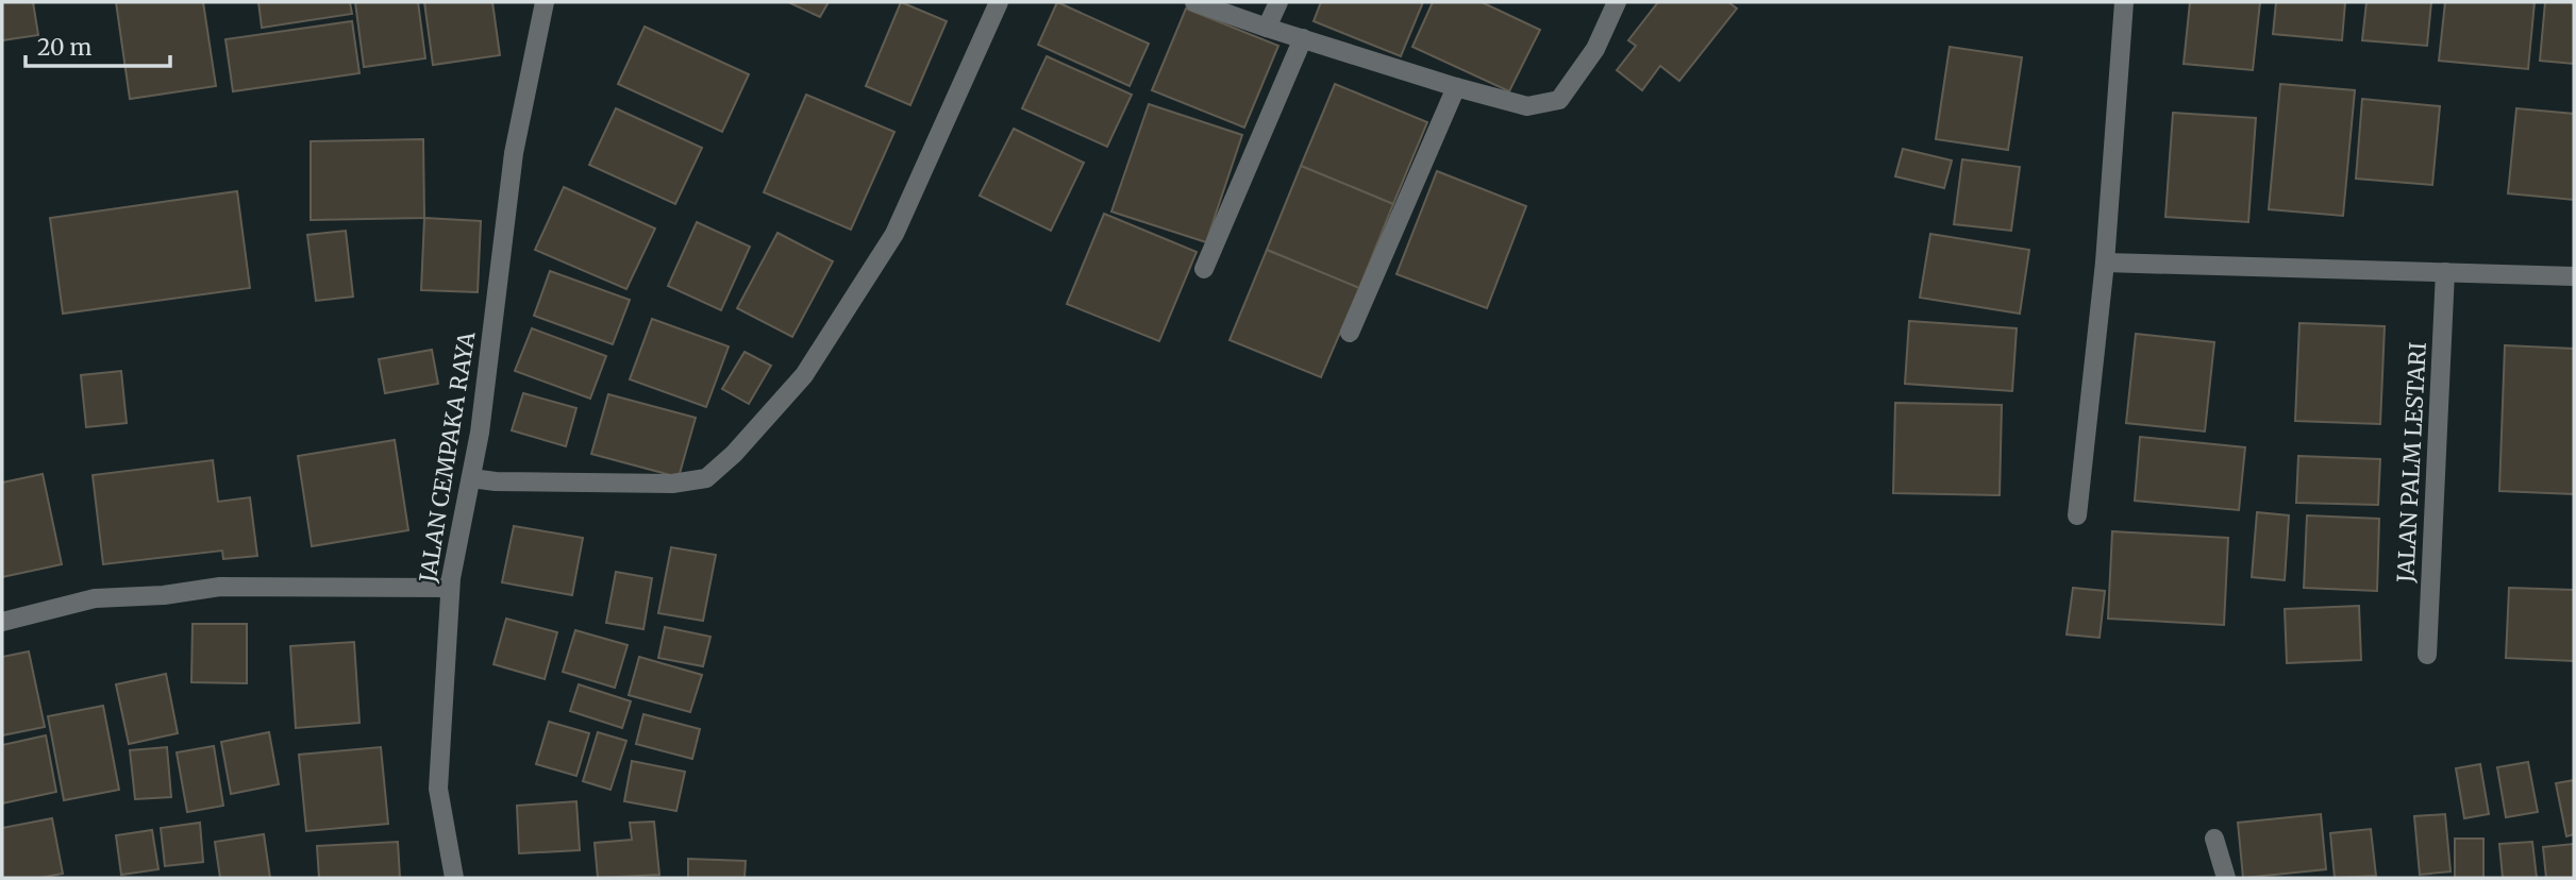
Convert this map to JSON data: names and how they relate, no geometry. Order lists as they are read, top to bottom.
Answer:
{
  "streets": {
    "street": ["JALAN CEMPAKA RAYA", "JALAN PALM LESTARI"]
  },
  "scale_bar": "20 m"
}
